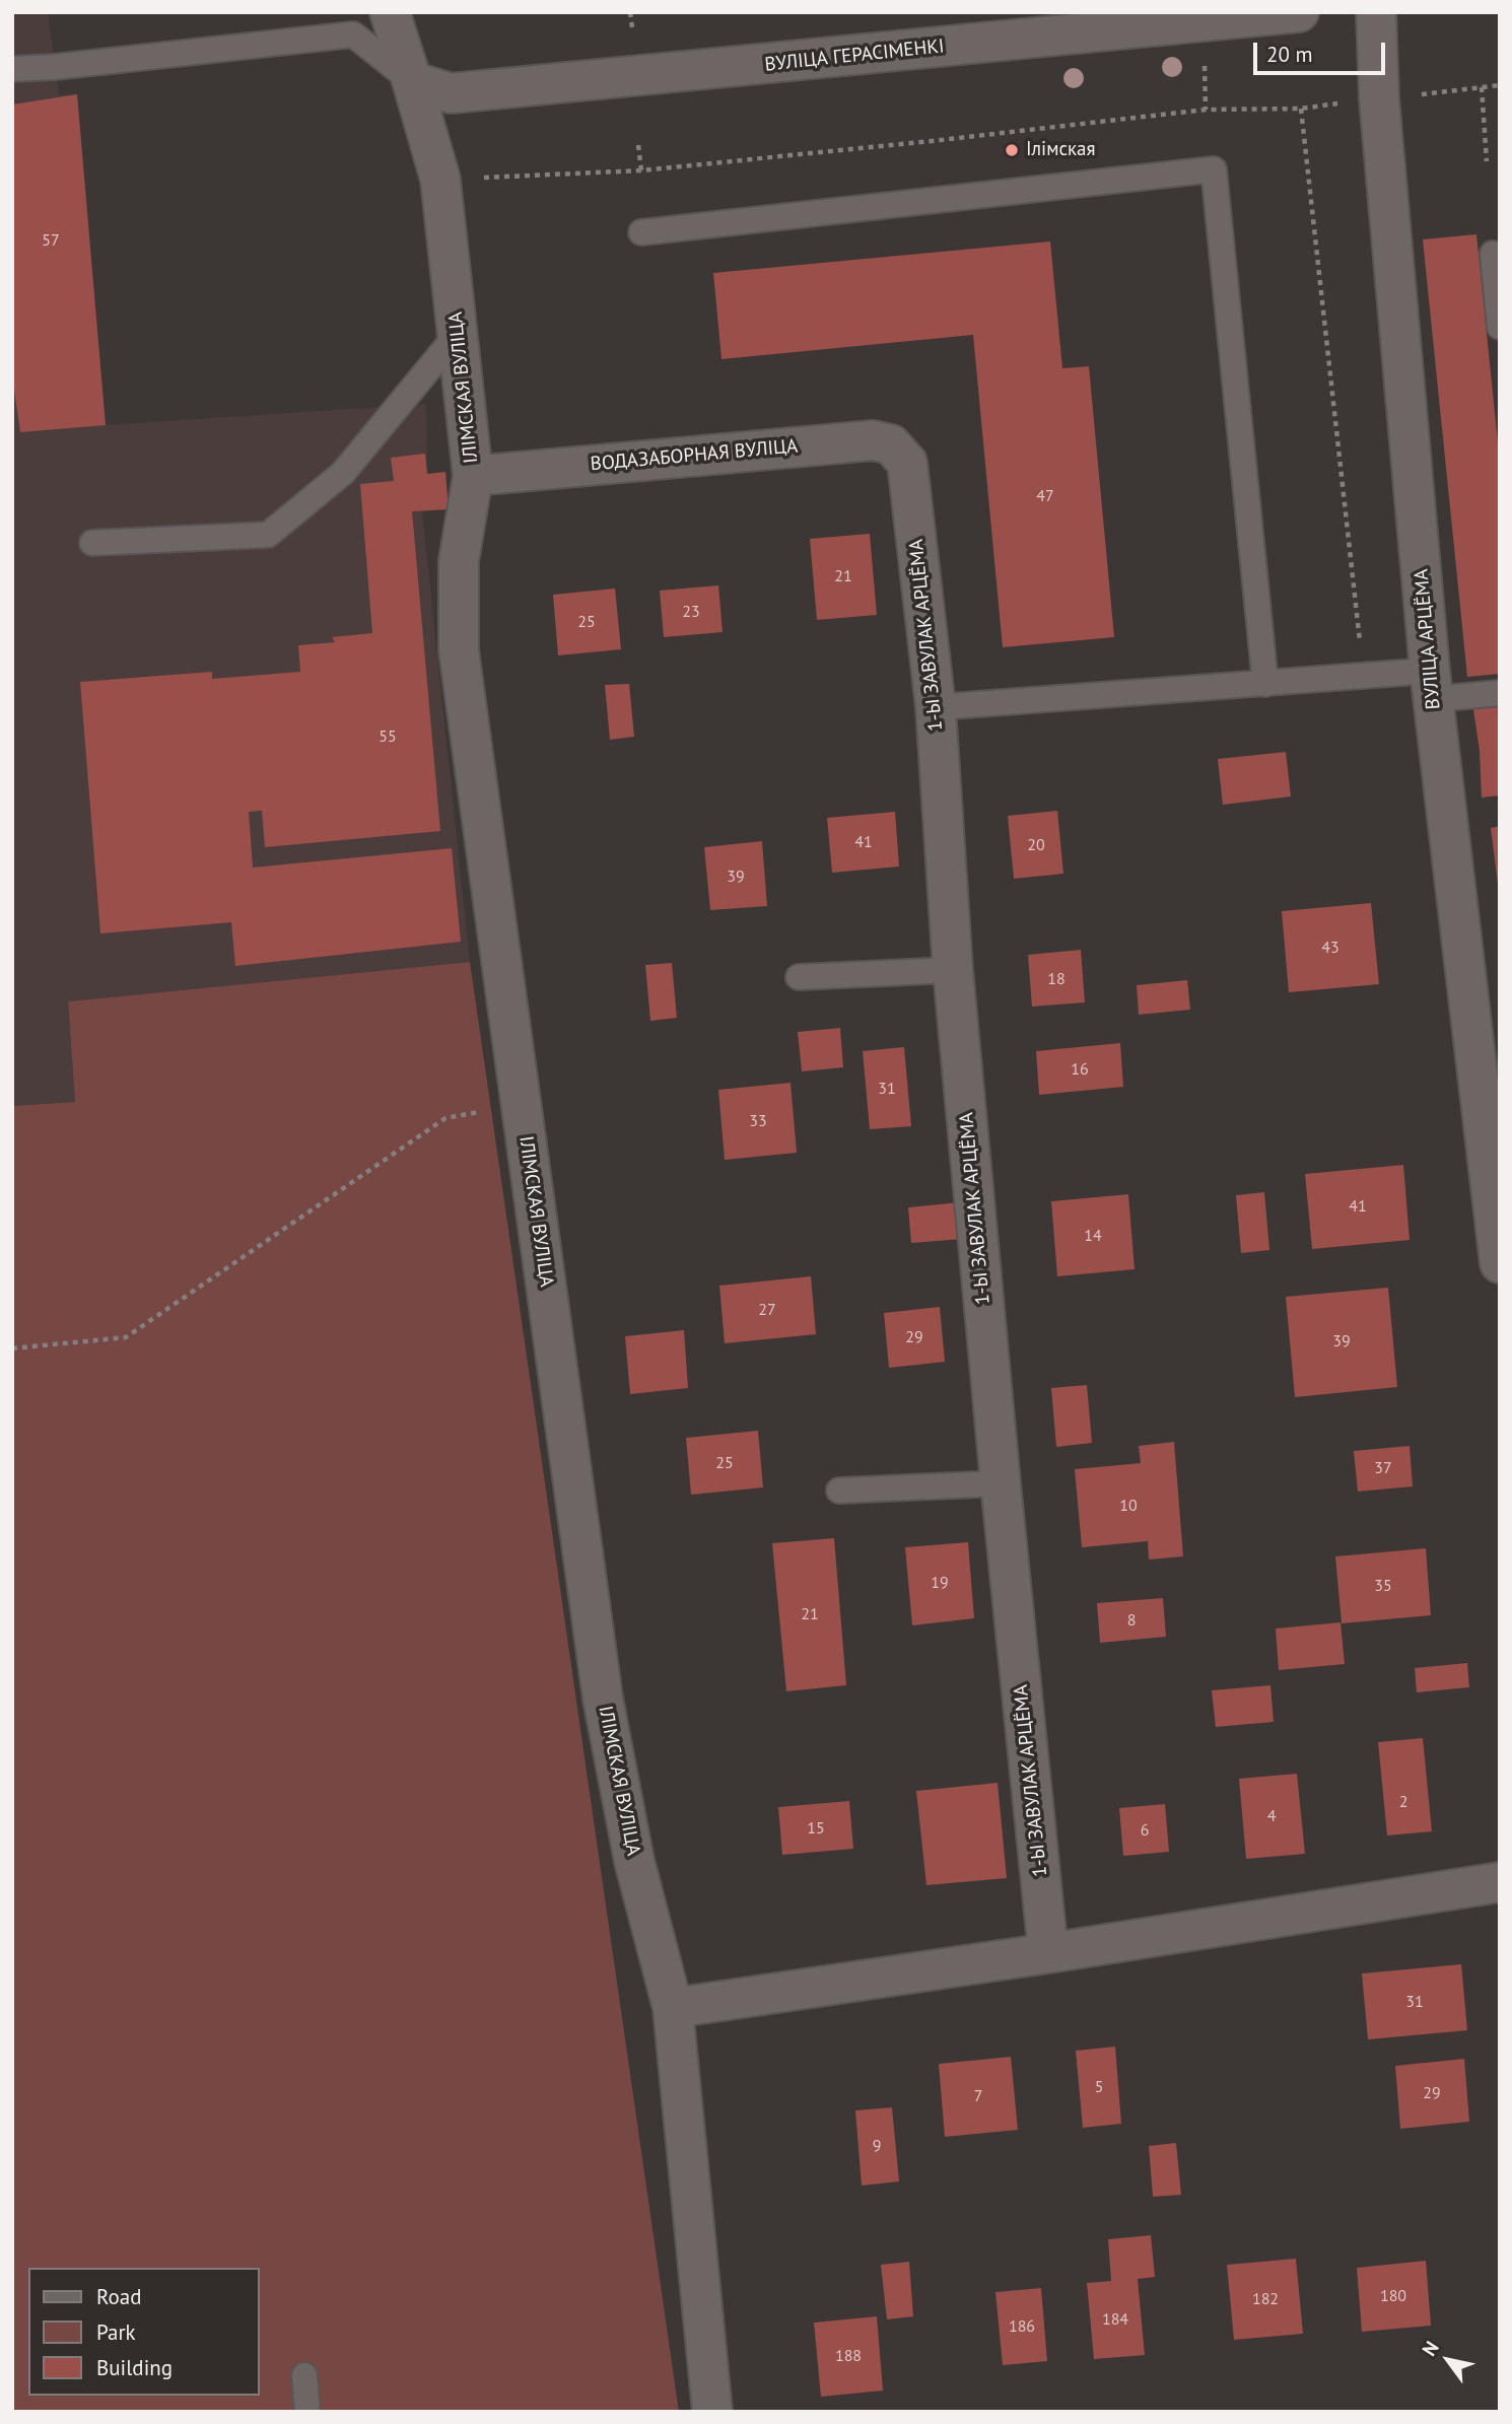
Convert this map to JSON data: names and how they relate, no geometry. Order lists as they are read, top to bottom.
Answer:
{
  "streets": {
    "street": [
      "ВУЛІЦА ГЕРАСІМЕНКІ",
      "ІЛІМСКАЯ ВУЛІЦА",
      "ВОДАЗАБОРНАЯ ВУЛІЦА",
      "1-Ы ЗАВУЛАК АРЦЁМА",
      "ВУЛІЦА АРЦЁМА"
    ]
  },
  "crossings": [
    ["ВУЛІЦА ГЕРАСІМЕНКІ", "ІЛІМСКАЯ ВУЛІЦА"],
    ["ІЛІМСКАЯ ВУЛІЦА", "ВОДАЗАБОРНАЯ ВУЛІЦА"],
    ["ВОДАЗАБОРНАЯ ВУЛІЦА", "1-Ы ЗАВУЛАК АРЦЁМА"]
  ],
  "places": ["Ілімская"],
  "house_numbers": [
    "57",
    "47",
    "21",
    "23",
    "25",
    "55",
    "41",
    "20",
    "39",
    "43",
    "18",
    "16",
    "31",
    "33",
    "41",
    "14",
    "27",
    "29",
    "39",
    "25",
    "37",
    "10",
    "19",
    "35",
    "21",
    "8",
    "2",
    "4",
    "15",
    "6",
    "31",
    "5",
    "29",
    "7",
    "9",
    "180",
    "182",
    "184",
    "186",
    "188"
  ],
  "legend": ["Road", "Park", "Building"],
  "scale_bar": "20 m",
  "north": "top left"
}
